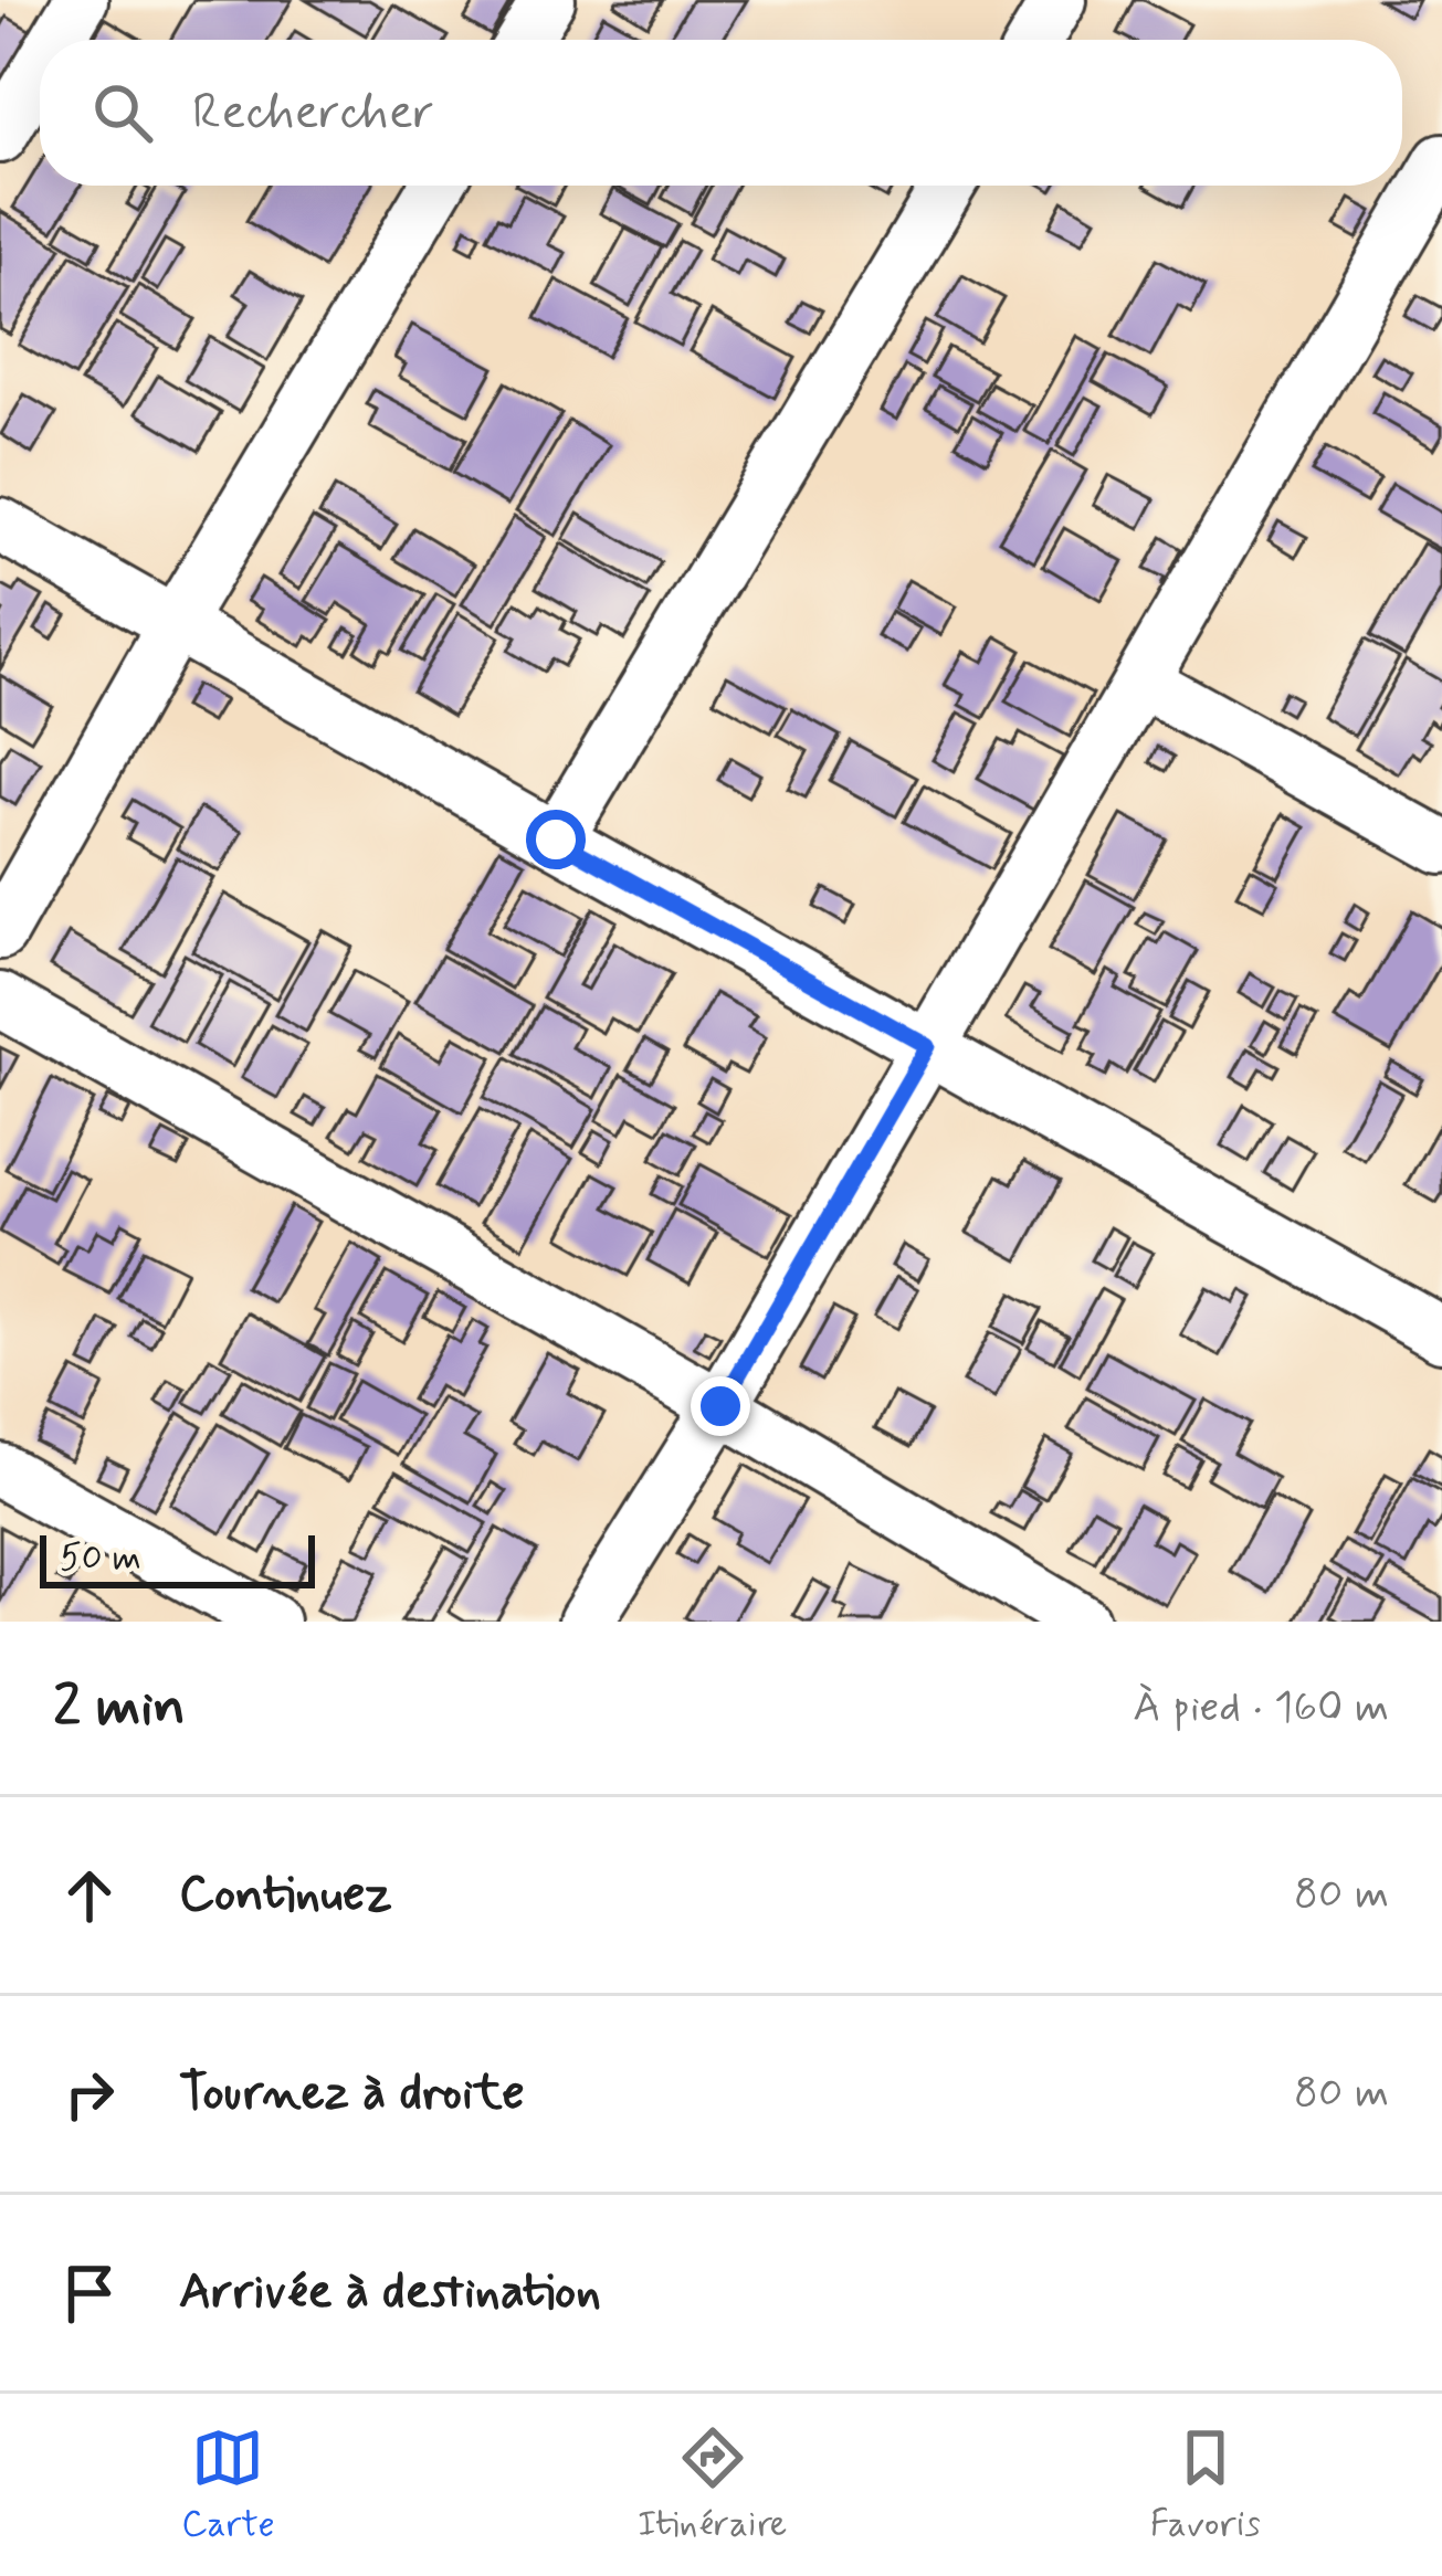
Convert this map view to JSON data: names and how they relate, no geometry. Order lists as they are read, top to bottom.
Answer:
{
  "scale_bar": "50 m",
  "page": {
    "search": "Rechercher",
    "scale": "50 m",
    "heading": ["2 min", "À pied · 160 m"],
    "list": [
      ["Continuez", "80 m"],
      ["Tournez à droite", "80 m"],
      "Arrivée à destination"
    ],
    "nav": ["Carte", "Itinéraire", "Favoris"]
  }
}
